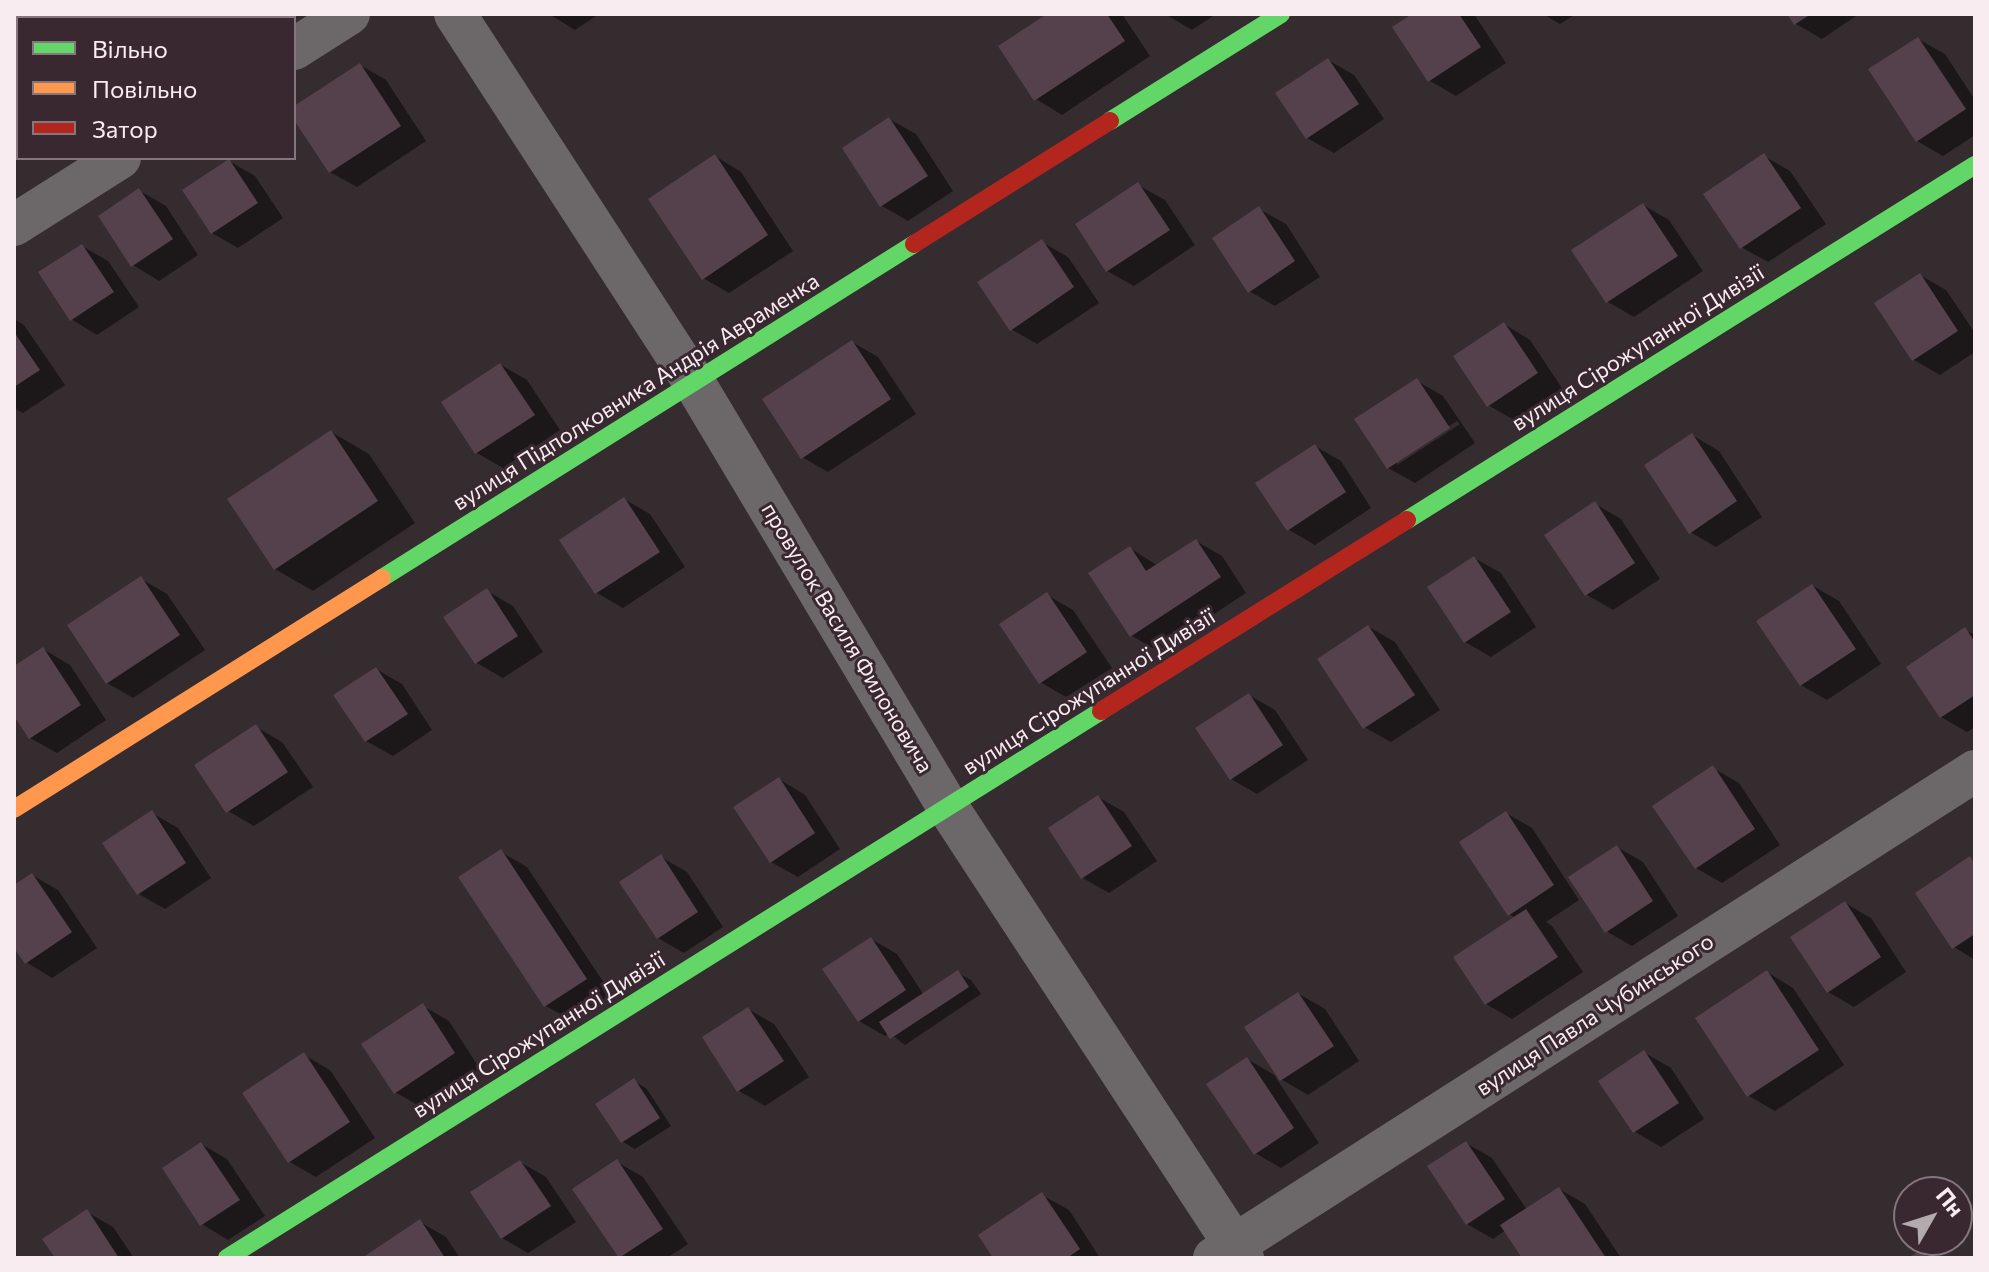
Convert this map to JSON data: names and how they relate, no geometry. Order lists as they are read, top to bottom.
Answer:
{
  "streets": {
    "street": [
      "вулиця Сірожупанної Дивізії",
      "вулиця Підполковника Андрія Авраменка",
      "провулок Василя Филоновича",
      "вулиця Павла Чубинського"
    ]
  },
  "crossings": [
    ["вулиця Сірожупанної Дивізії", "провулок Василя Филоновича"],
    ["вулиця Підполковника Андрія Авраменка", "провулок Василя Филоновича"],
    ["провулок Василя Филоновича", "вулиця Павла Чубинського"]
  ],
  "legend": ["Вільно", "Повільно", "Затор"],
  "north": "top right"
}
